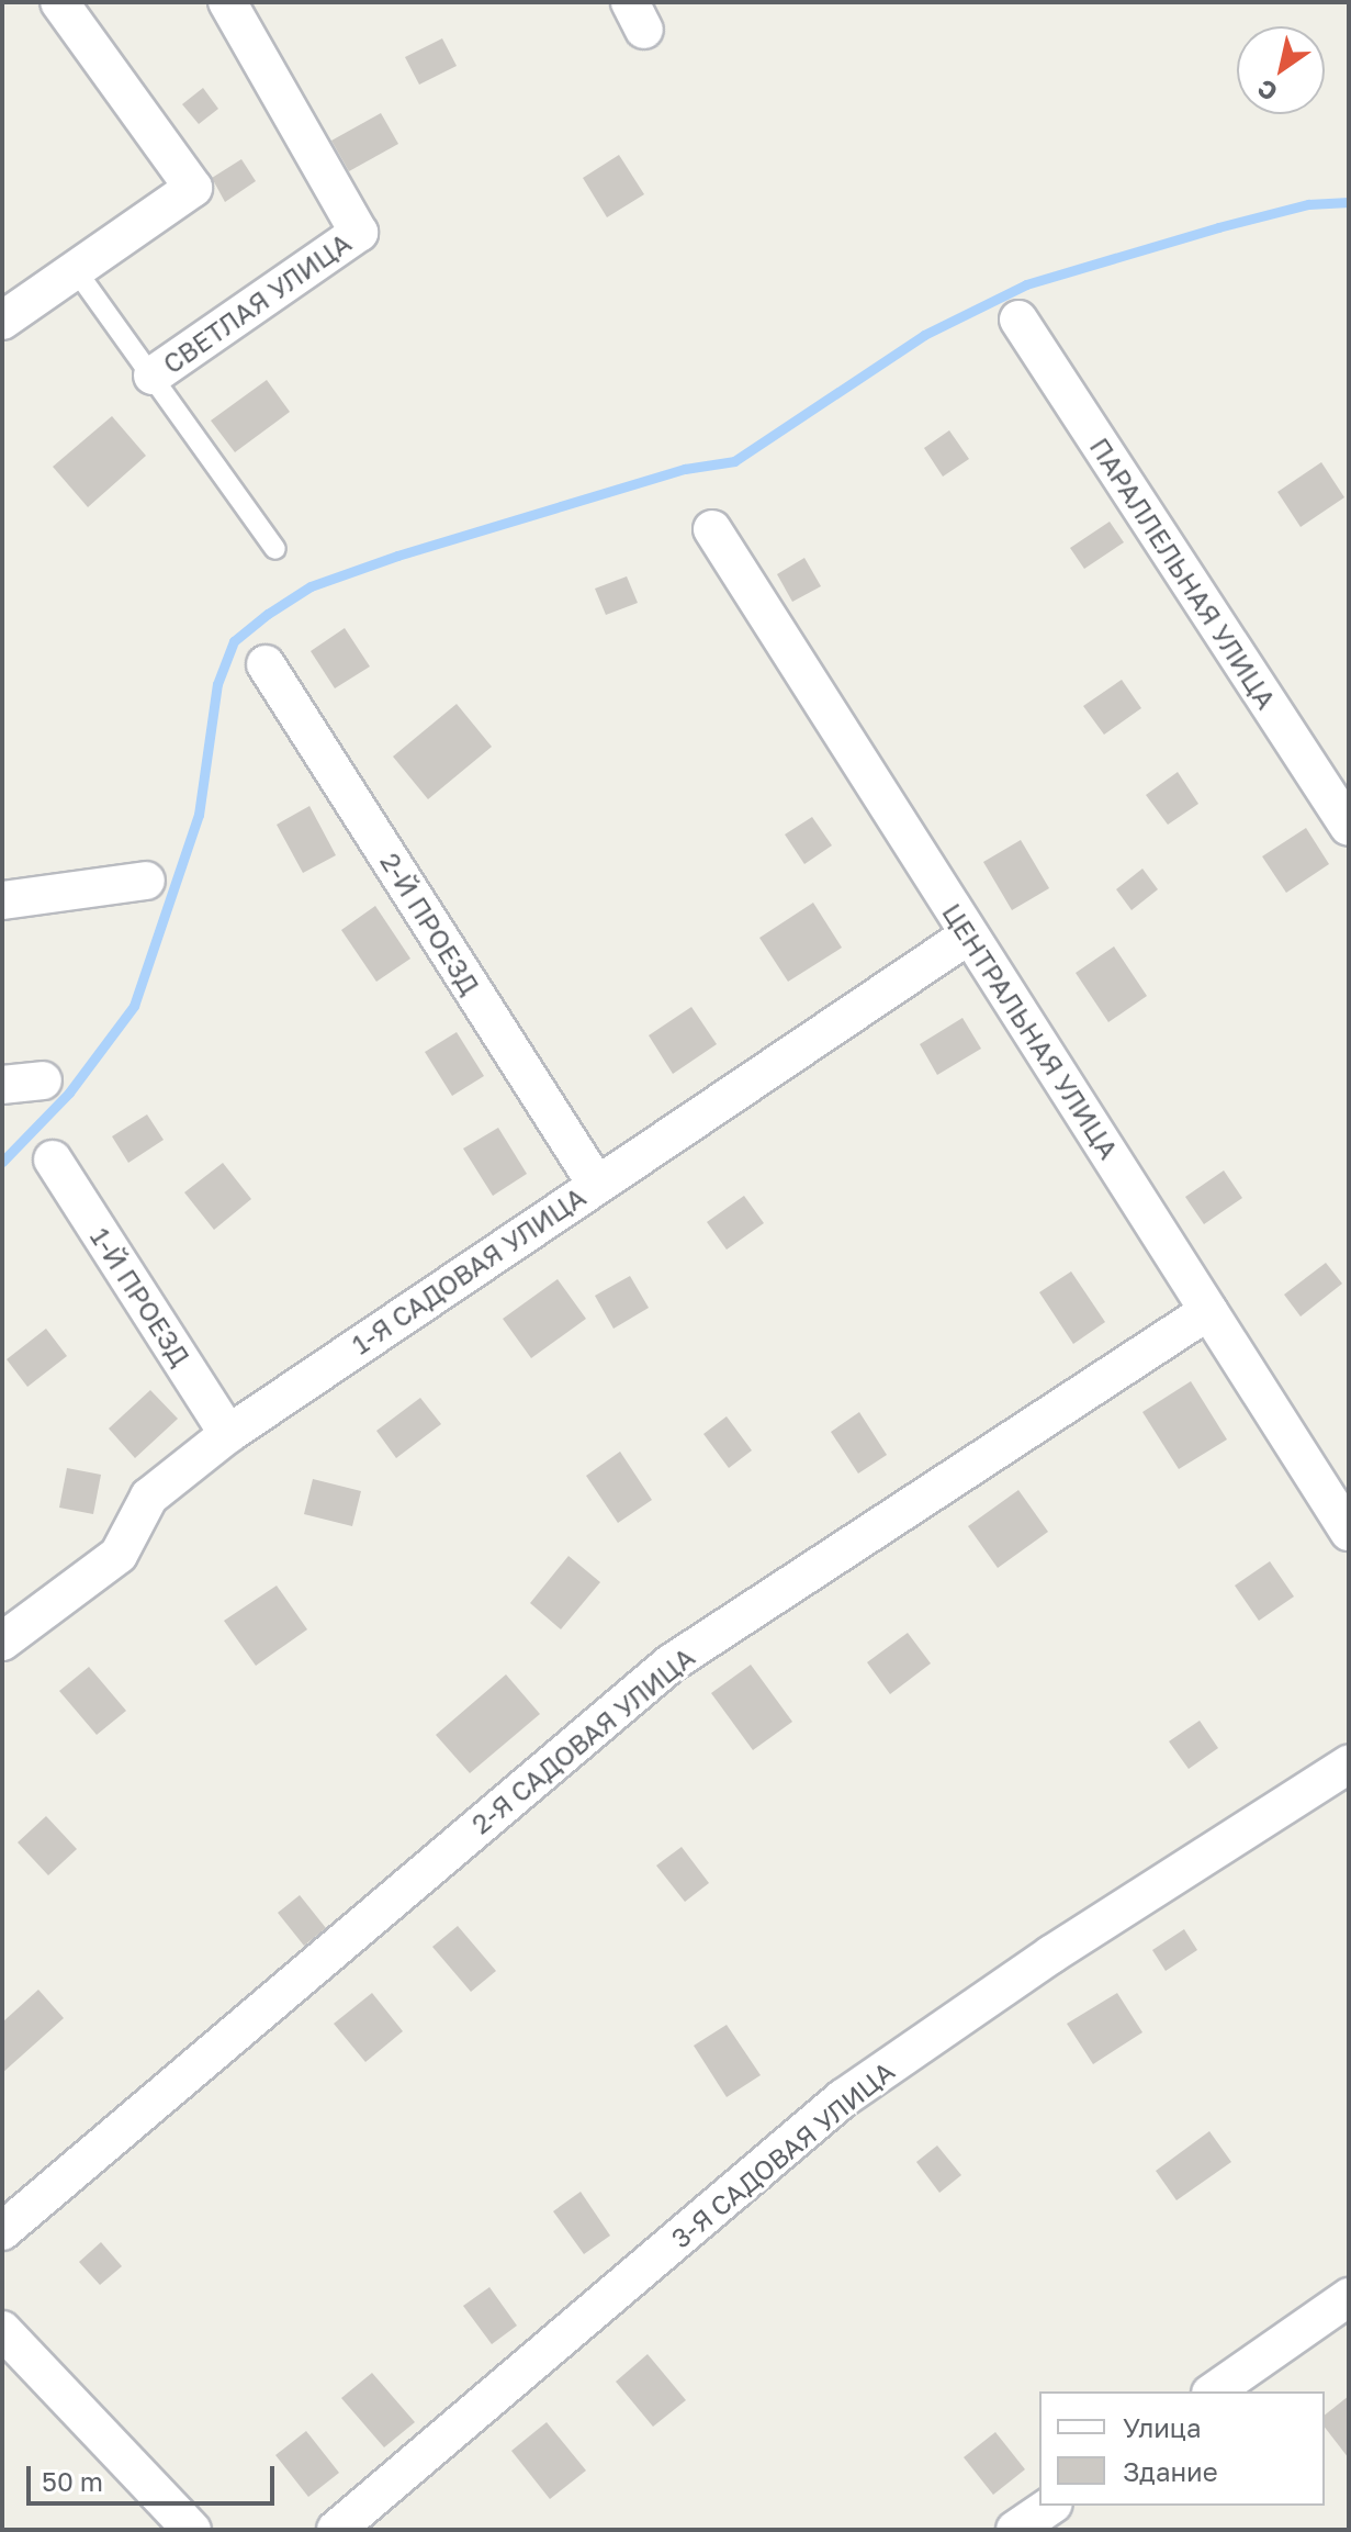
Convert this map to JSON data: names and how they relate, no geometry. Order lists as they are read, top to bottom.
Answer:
{
  "streets": {
    "street": [
      "СВЕТЛАЯ УЛИЦА",
      "ПАРАЛЛЕЛЬНАЯ УЛИЦА",
      "2-Й ПРОЕЗД",
      "ЦЕНТРАЛЬНАЯ УЛИЦА",
      "1-Я САДОВАЯ УЛИЦА",
      "1-Й ПРОЕЗД",
      "2-Я САДОВАЯ УЛИЦА",
      "3-Я САДОВАЯ УЛИЦА"
    ]
  },
  "crossings": [
    ["2-Й ПРОЕЗД", "1-Я САДОВАЯ УЛИЦА"],
    ["ЦЕНТРАЛЬНАЯ УЛИЦА", "1-Я САДОВАЯ УЛИЦА"],
    ["ЦЕНТРАЛЬНАЯ УЛИЦА", "2-Я САДОВАЯ УЛИЦА"],
    ["1-Я САДОВАЯ УЛИЦА", "1-Й ПРОЕЗД"]
  ],
  "legend": ["Улица", "Здание"],
  "scale_bar": "50 m",
  "north": "bottom left"
}
